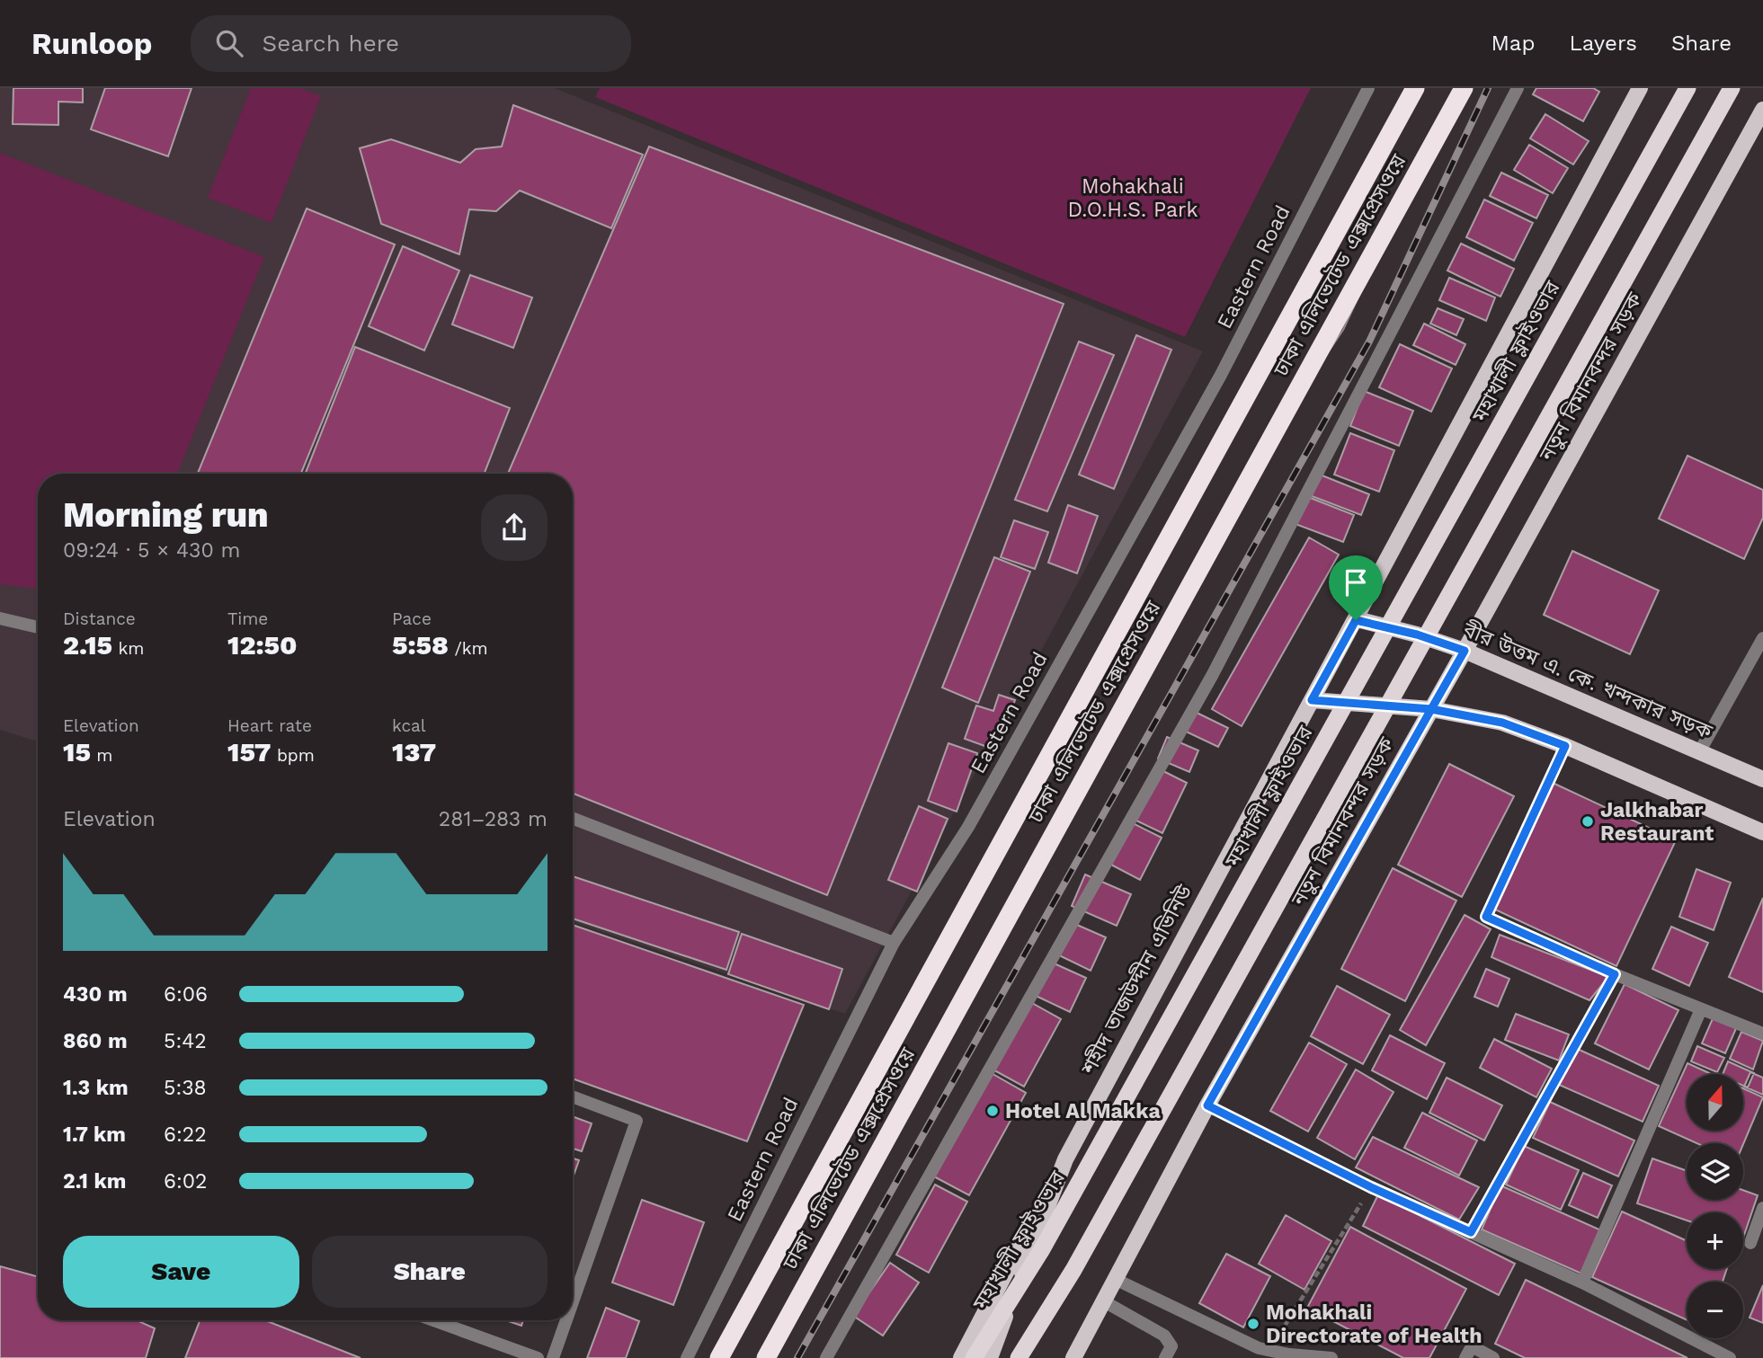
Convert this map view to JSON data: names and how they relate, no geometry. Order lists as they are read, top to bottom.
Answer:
{
  "streets": {
    "highway": ["ঢাকা এলিভেটেড এক্সপ্রেসওয়ে", "মহাখালী ফ্লাইওভার"],
    "main road": ["নতুন বিমানবন্দর সড়ক", "বীর উত্তম এ. কে. খন্দকার সড়ক", "শহীদ তাজউদ্দীন এভিনিউ"],
    "street": ["Eastern Road"]
  },
  "crossings": [
    ["নতুন বিমানবন্দর সড়ক", "বীর উত্তম এ. কে. খন্দকার সড়ক"]
  ],
  "parks": ["Mohakhali D.O.H.S. Park"],
  "places": ["Jalkhabar Restaurant", "Hotel Al Makka", "Mohakhali Directorate of Health"],
  "north": "top",
  "page": {
    "header": "Runloop",
    "search": "Search here",
    "nav": ["Map", "Layers", "Share"],
    "heading": ["Morning run", "09:24 · 5 × 430 m"],
    "stats": [
      ["Distance", "2.15 km"],
      ["Time", "12:50"],
      ["Pace", "5:58 /km"],
      ["Elevation", "15 m"],
      ["Heart rate", "157 bpm"],
      ["kcal", "137"]
    ],
    "chart": ["Elevation", "281–283 m"],
    "list": [
      {
        "name": "430 m",
        "note": "6:06"
      },
      {
        "name": "860 m",
        "note": "5:42"
      },
      {
        "name": "1.3 km",
        "note": "5:38"
      },
      {
        "name": "1.7 km",
        "note": "6:22"
      },
      {
        "name": "2.1 km",
        "note": "6:02"
      }
    ],
    "map_buttons": ["+", "−"],
    "buttons": ["Save", "Share"]
  }
}
